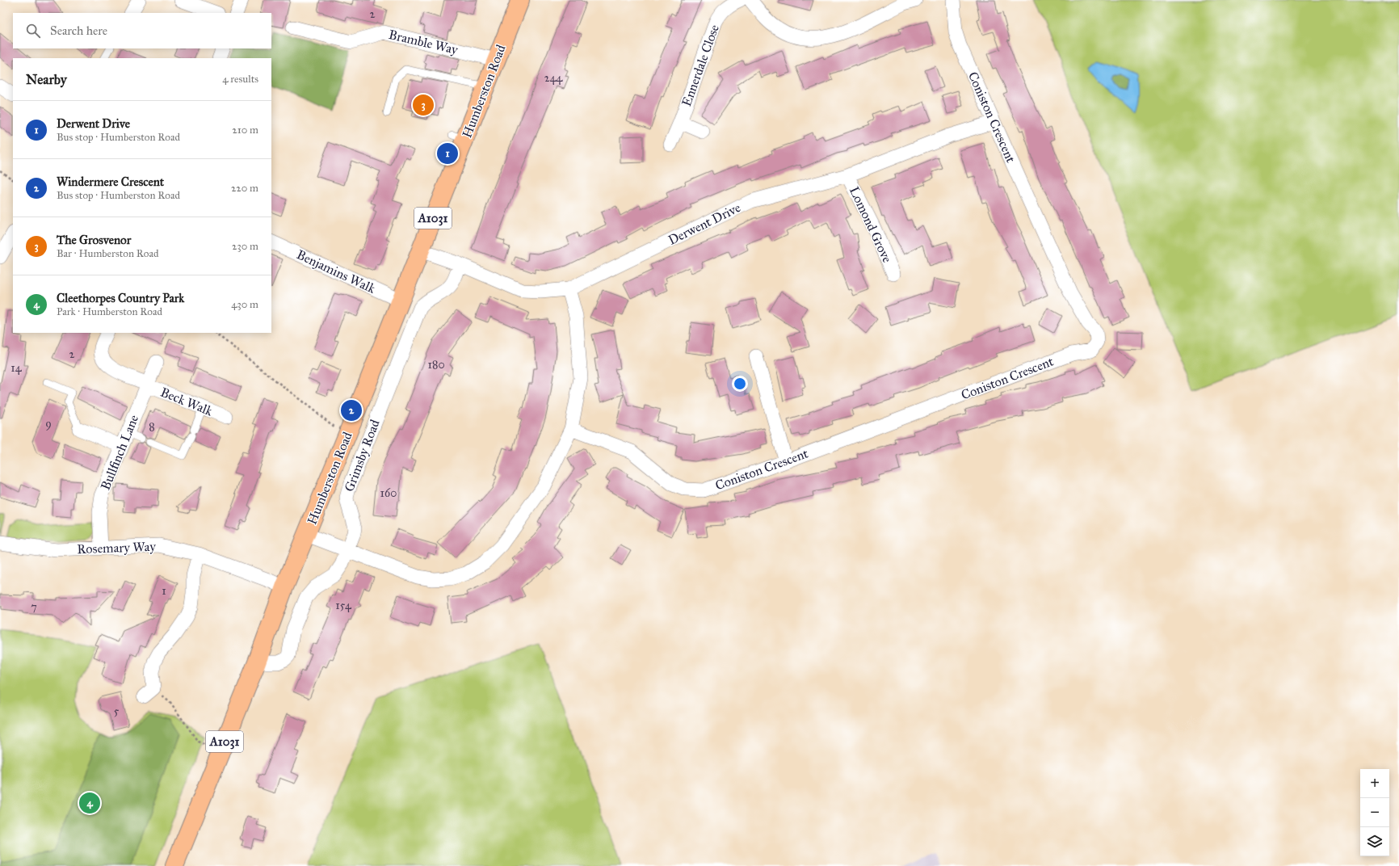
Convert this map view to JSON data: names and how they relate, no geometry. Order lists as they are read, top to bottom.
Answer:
{
  "streets": {
    "main road": ["Humberston Road", "A1031"],
    "street": [
      "Bramble Way",
      "Ennerdale Close",
      "Coniston Crescent",
      "Derwent Drive",
      "Lomond Grove",
      "Benjamins Walk",
      "Beck Walk",
      "Bullfinch Lane",
      "Grimsby Road",
      "Rosemary Way"
    ]
  },
  "crossings": [
    ["Bramble Way", "Humberston Road"],
    ["Humberston Road", "Derwent Drive"],
    ["Humberston Road", "Benjamins Walk"],
    ["Humberston Road", "Grimsby Road"],
    ["Humberston Road", "Rosemary Way"],
    ["Coniston Crescent", "Derwent Drive"],
    ["Derwent Drive", "Lomond Grove"],
    ["Derwent Drive", "Grimsby Road"],
    ["Beck Walk", "Bullfinch Lane"],
    ["Bullfinch Lane", "Rosemary Way"]
  ],
  "house_numbers": [
    "2",
    "244",
    "2",
    "180",
    "14",
    "9",
    "8",
    "160",
    "1",
    "154",
    "7",
    "5"
  ],
  "page": {
    "search": "Search here",
    "heading": ["Nearby", "4 results"],
    "pins": [
      "3",
      "1",
      "2",
      "4"
    ],
    "list": [
      {
        "mark": "1",
        "name": "Derwent Drive",
        "note": "Bus stop · Humberston Road",
        "value": "210 m"
      },
      {
        "mark": "2",
        "name": "Windermere Crescent",
        "note": "Bus stop · Humberston Road",
        "value": "220 m"
      },
      {
        "mark": "3",
        "name": "The Grosvenor",
        "note": "Bar · Humberston Road",
        "value": "230 m"
      },
      {
        "mark": "4",
        "name": "Cleethorpes Country Park",
        "note": "Park · Humberston Road",
        "value": "430 m"
      }
    ],
    "map_buttons": ["+", "−"]
  }
}
